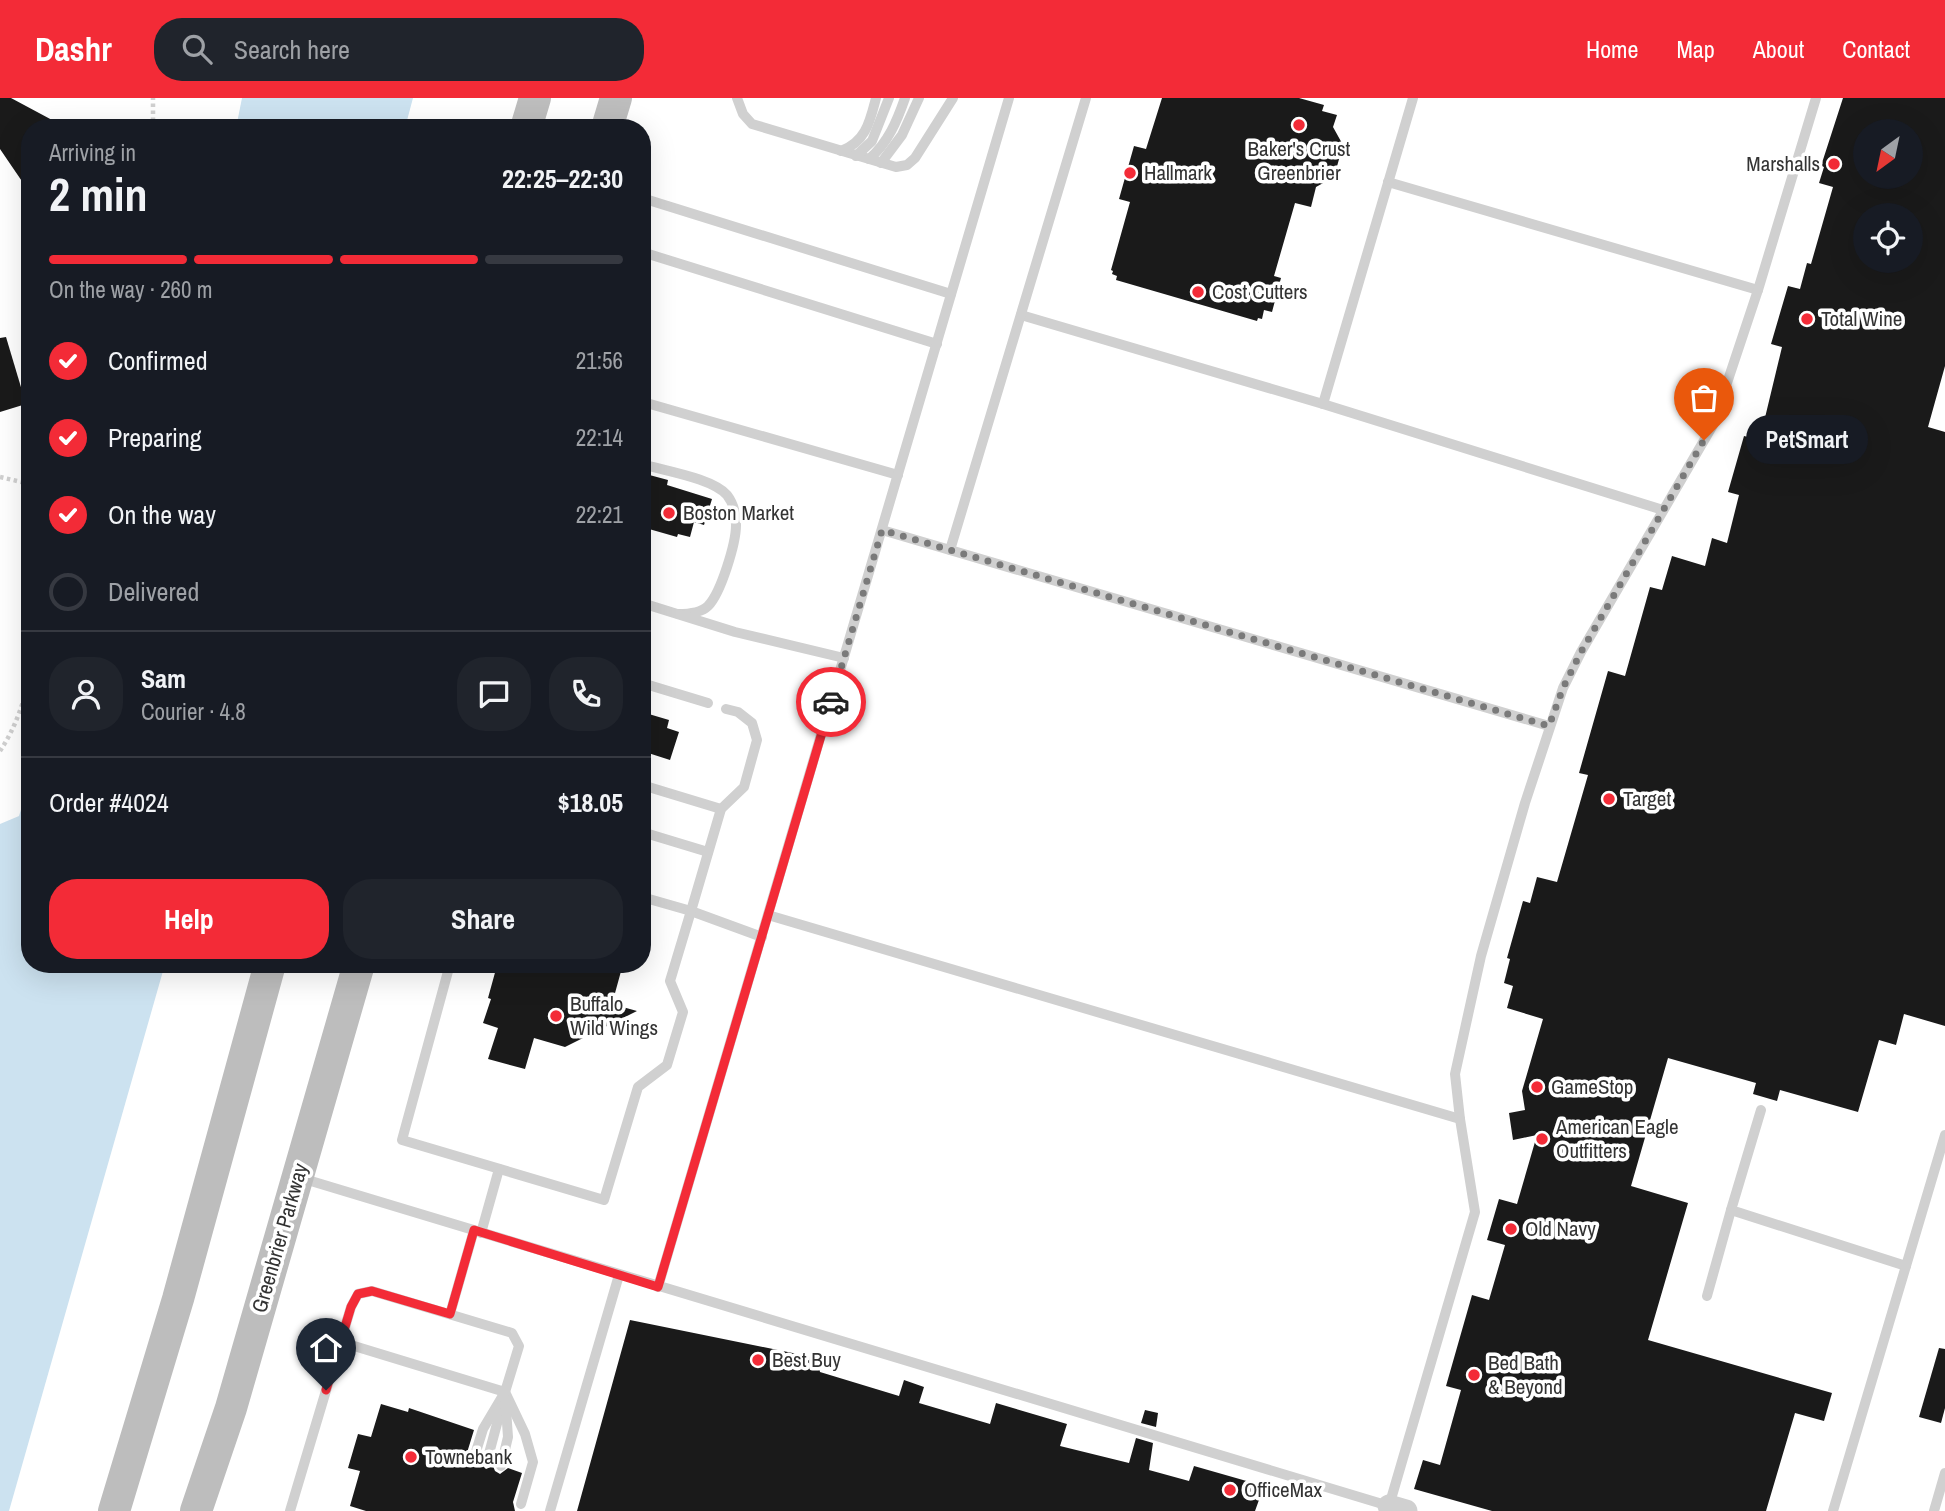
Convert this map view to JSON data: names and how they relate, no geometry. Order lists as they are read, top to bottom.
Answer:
{
  "streets": {
    "main road": ["Greenbrier Parkway"]
  },
  "places": [
    "Baker's Crust Greenbrier",
    "Marshalls",
    "Hallmark",
    "Cost Cutters",
    "Total Wine",
    "PetSmart",
    "Boston Market",
    "Target",
    "Buffalo Wild Wings",
    "GameStop",
    "American Eagle Outfitters",
    "Old Navy",
    "Best Buy",
    "Bed Bath & Beyond",
    "Townebank",
    "OfficeMax"
  ],
  "north": "bottom left",
  "page": {
    "header": "Dashr",
    "search": "Search here",
    "nav": [
      "Home",
      "Map",
      "About",
      "Contact"
    ],
    "heading": ["2 min", "Arriving in", "22:25–22:30"],
    "panel": [
      "Sam",
      "Courier · 4.8",
      "Order #4024",
      "$18.05"
    ],
    "bar": "On the way · 260 m",
    "list": [
      ["Confirmed", "21:56"],
      ["Preparing", "22:14"],
      ["On the way", "22:21"],
      "Delivered"
    ],
    "bubble": "PetSmart",
    "buttons": ["Help", "Share"]
  }
}
